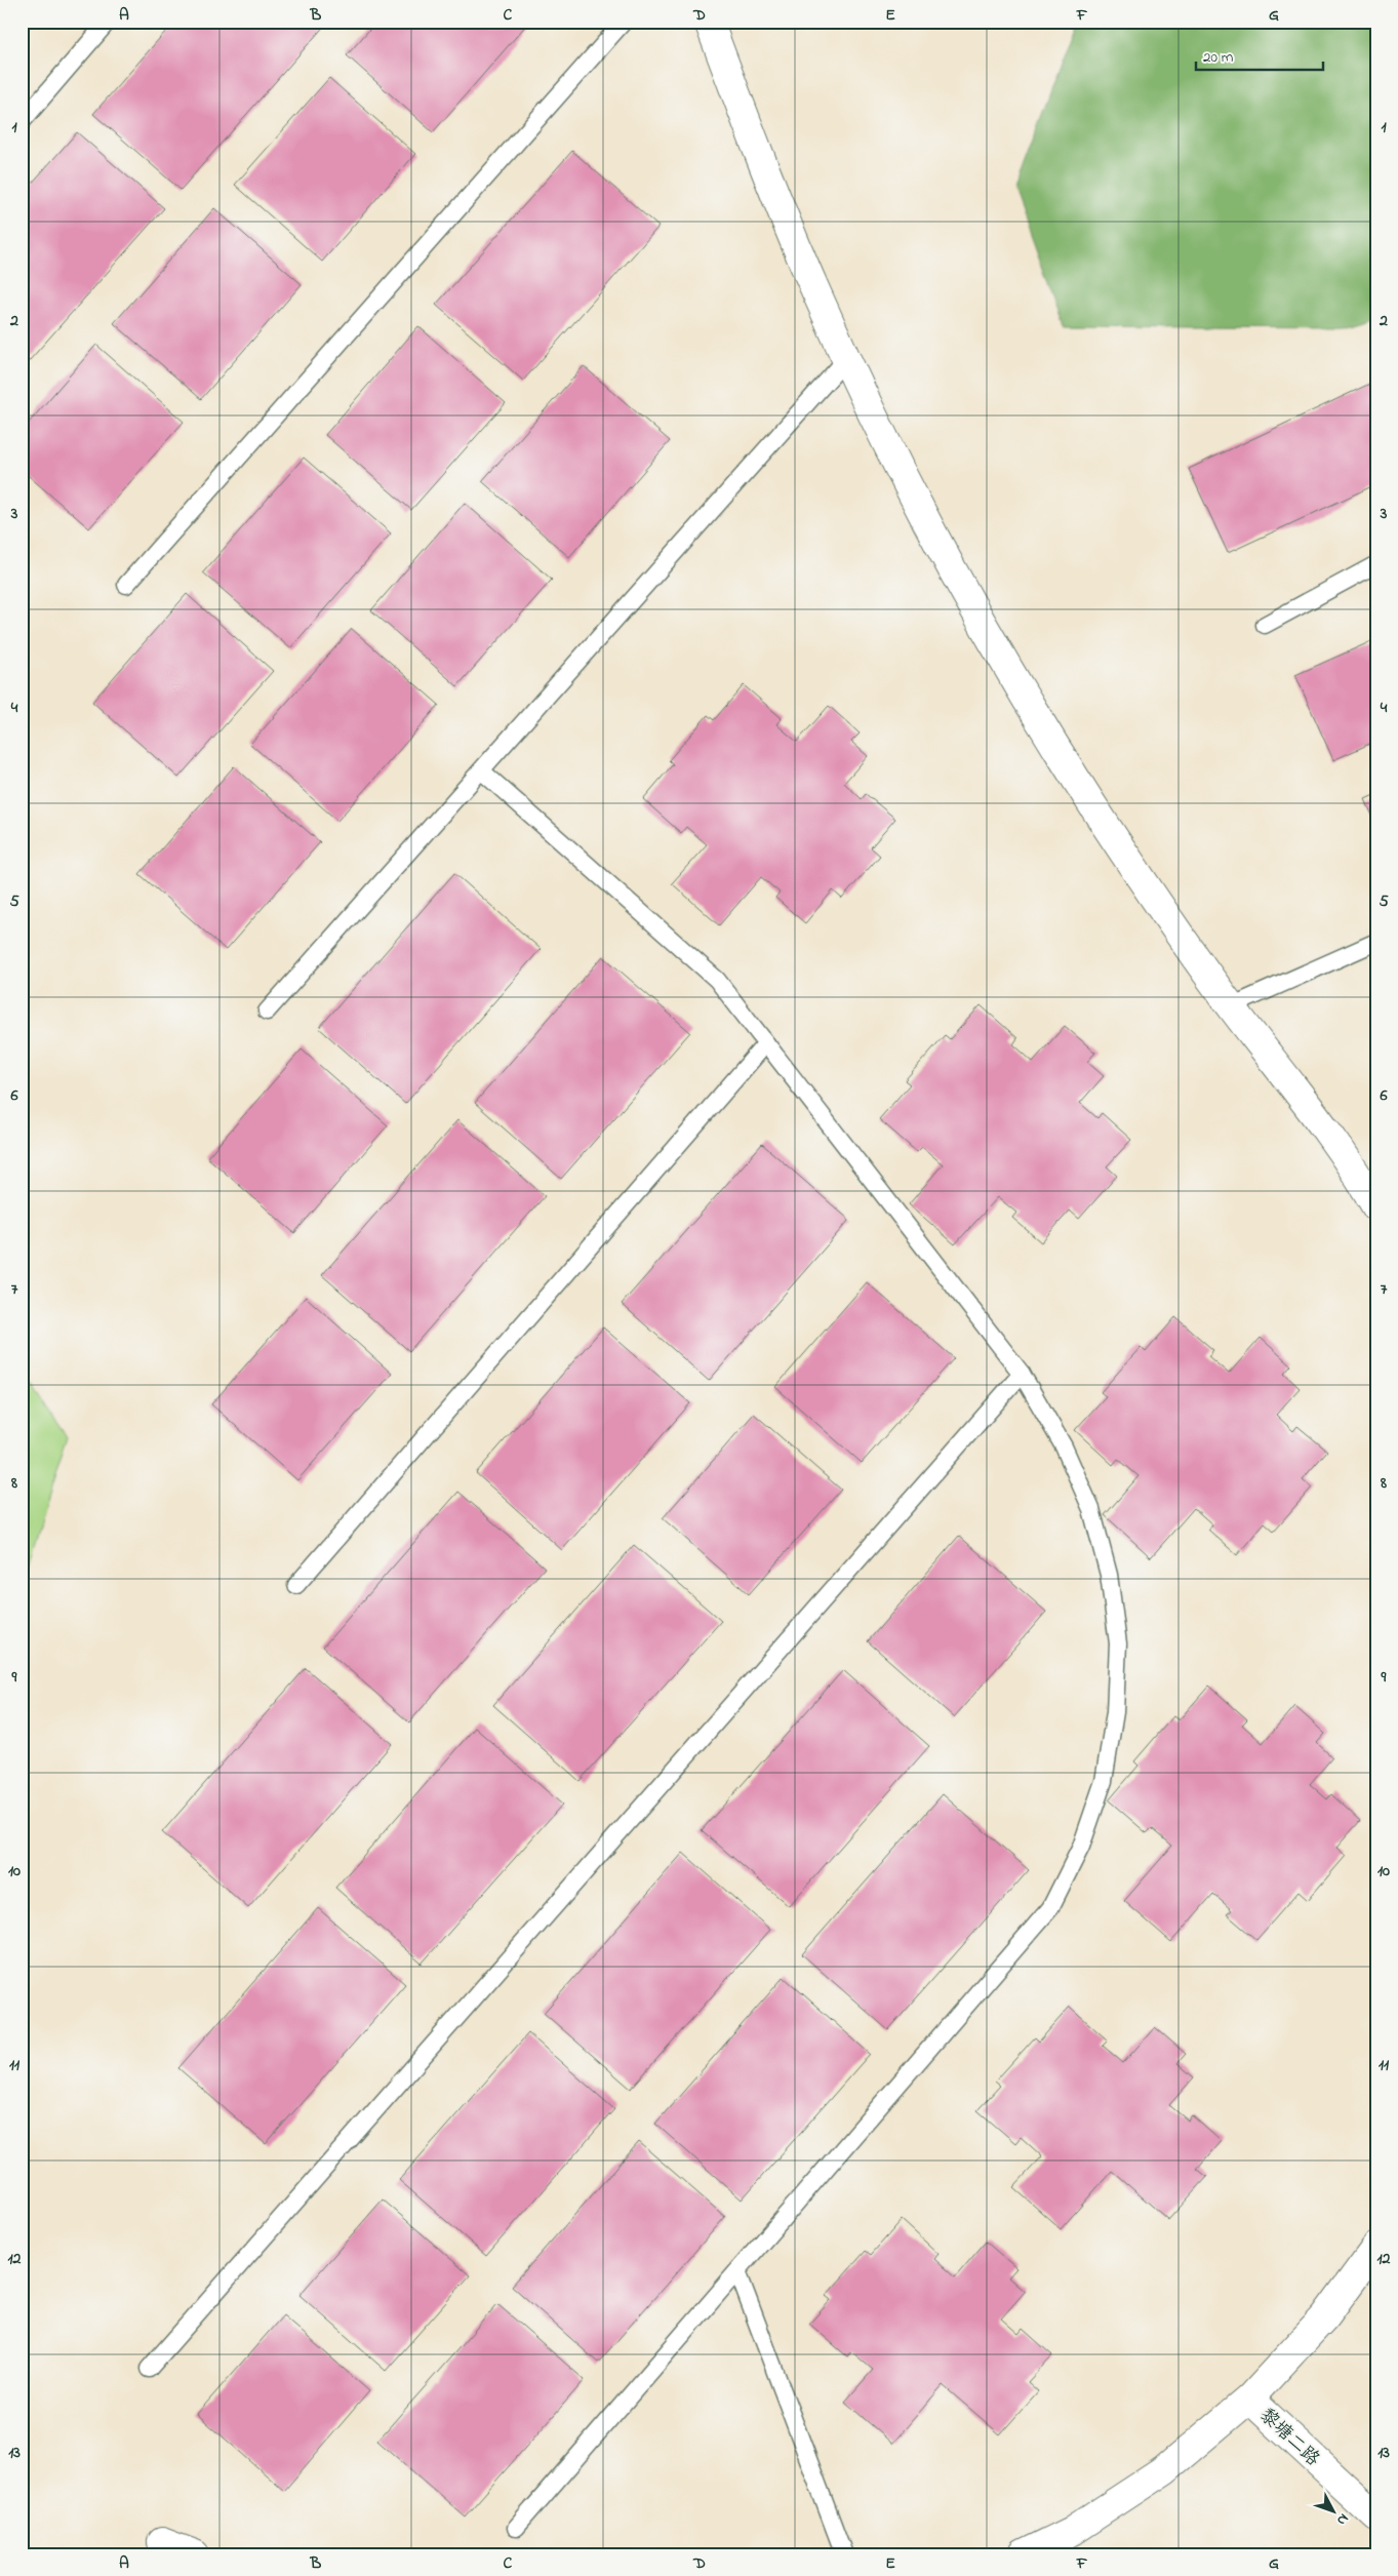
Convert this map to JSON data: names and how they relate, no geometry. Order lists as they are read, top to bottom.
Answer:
{
  "streets": {
    "street": ["黎塘二路"]
  },
  "scale_bar": "20 m",
  "north": "bottom right",
  "grid": {
    "columns": [
      "A",
      "B",
      "C",
      "D",
      "E",
      "F",
      "G"
    ],
    "rows": [
      "1",
      "2",
      "3",
      "4",
      "5",
      "6",
      "7",
      "8",
      "9",
      "10",
      "11",
      "12",
      "13"
    ]
  }
}
